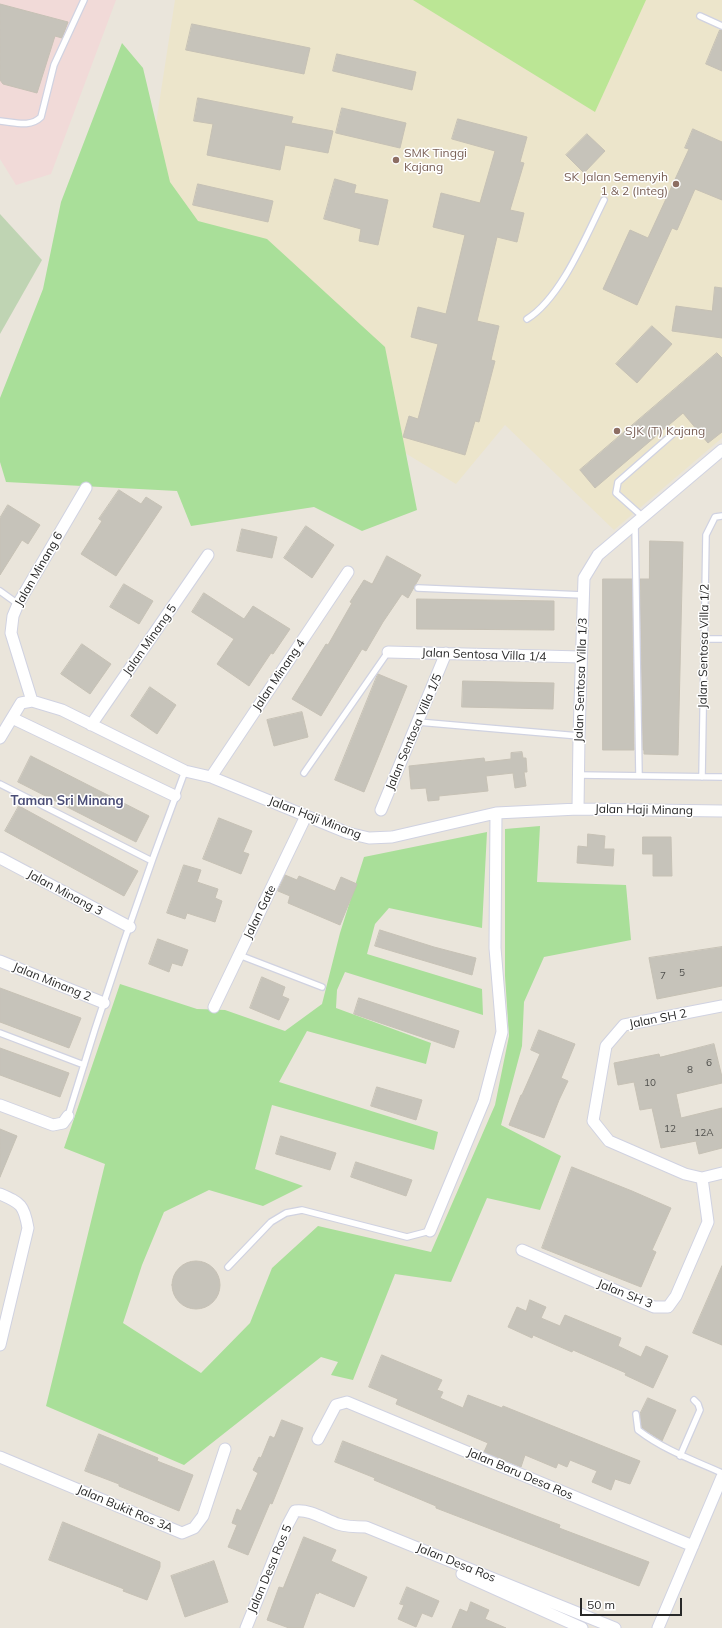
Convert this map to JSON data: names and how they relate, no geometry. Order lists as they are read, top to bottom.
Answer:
{
  "streets": {
    "street": [
      "Jalan Minang 6",
      "Jalan Minang 5",
      "Jalan Sentosa Villa 1/4",
      "Jalan Minang 4",
      "Jalan Sentosa Villa 1/3",
      "Jalan Sentosa Villa 1/5",
      "Jalan Haji Minang",
      "Jalan Minang 3",
      "Jalan Gate",
      "Jalan Minang 2",
      "Jalan SH 2",
      "Jalan SH 3",
      "Jalan Baru Desa Ros",
      "Jalan Bukit Ros 3A",
      "Jalan Desa Ros",
      "Jalan Desa Ros 5"
    ],
    "lane": ["Jalan Sentosa Villa 1/2"]
  },
  "crossings": [
    ["Jalan Minang 6", "Jalan Haji Minang"],
    ["Jalan Minang 5", "Jalan Haji Minang"],
    ["Jalan Sentosa Villa 1/4", "Jalan Sentosa Villa 1/3"],
    ["Jalan Sentosa Villa 1/4", "Jalan Sentosa Villa 1/5"],
    ["Jalan Minang 4", "Jalan Haji Minang"],
    ["Jalan Sentosa Villa 1/3", "Jalan Haji Minang"],
    ["Jalan Haji Minang", "Jalan Gate"],
    ["Jalan SH 2", "Jalan SH 3"],
    ["Jalan Desa Ros", "Jalan Desa Ros 5"]
  ],
  "districts": ["Taman Sri Minang"],
  "places": ["SMK Tinggi Kajang", "SK Jalan Semenyih 1 & 2 (Integ)", "SJK (T) Kajang"],
  "house_numbers": [
    "5",
    "7",
    "6",
    "8",
    "10",
    "12",
    "12A"
  ],
  "scale_bar": "50 m"
}
